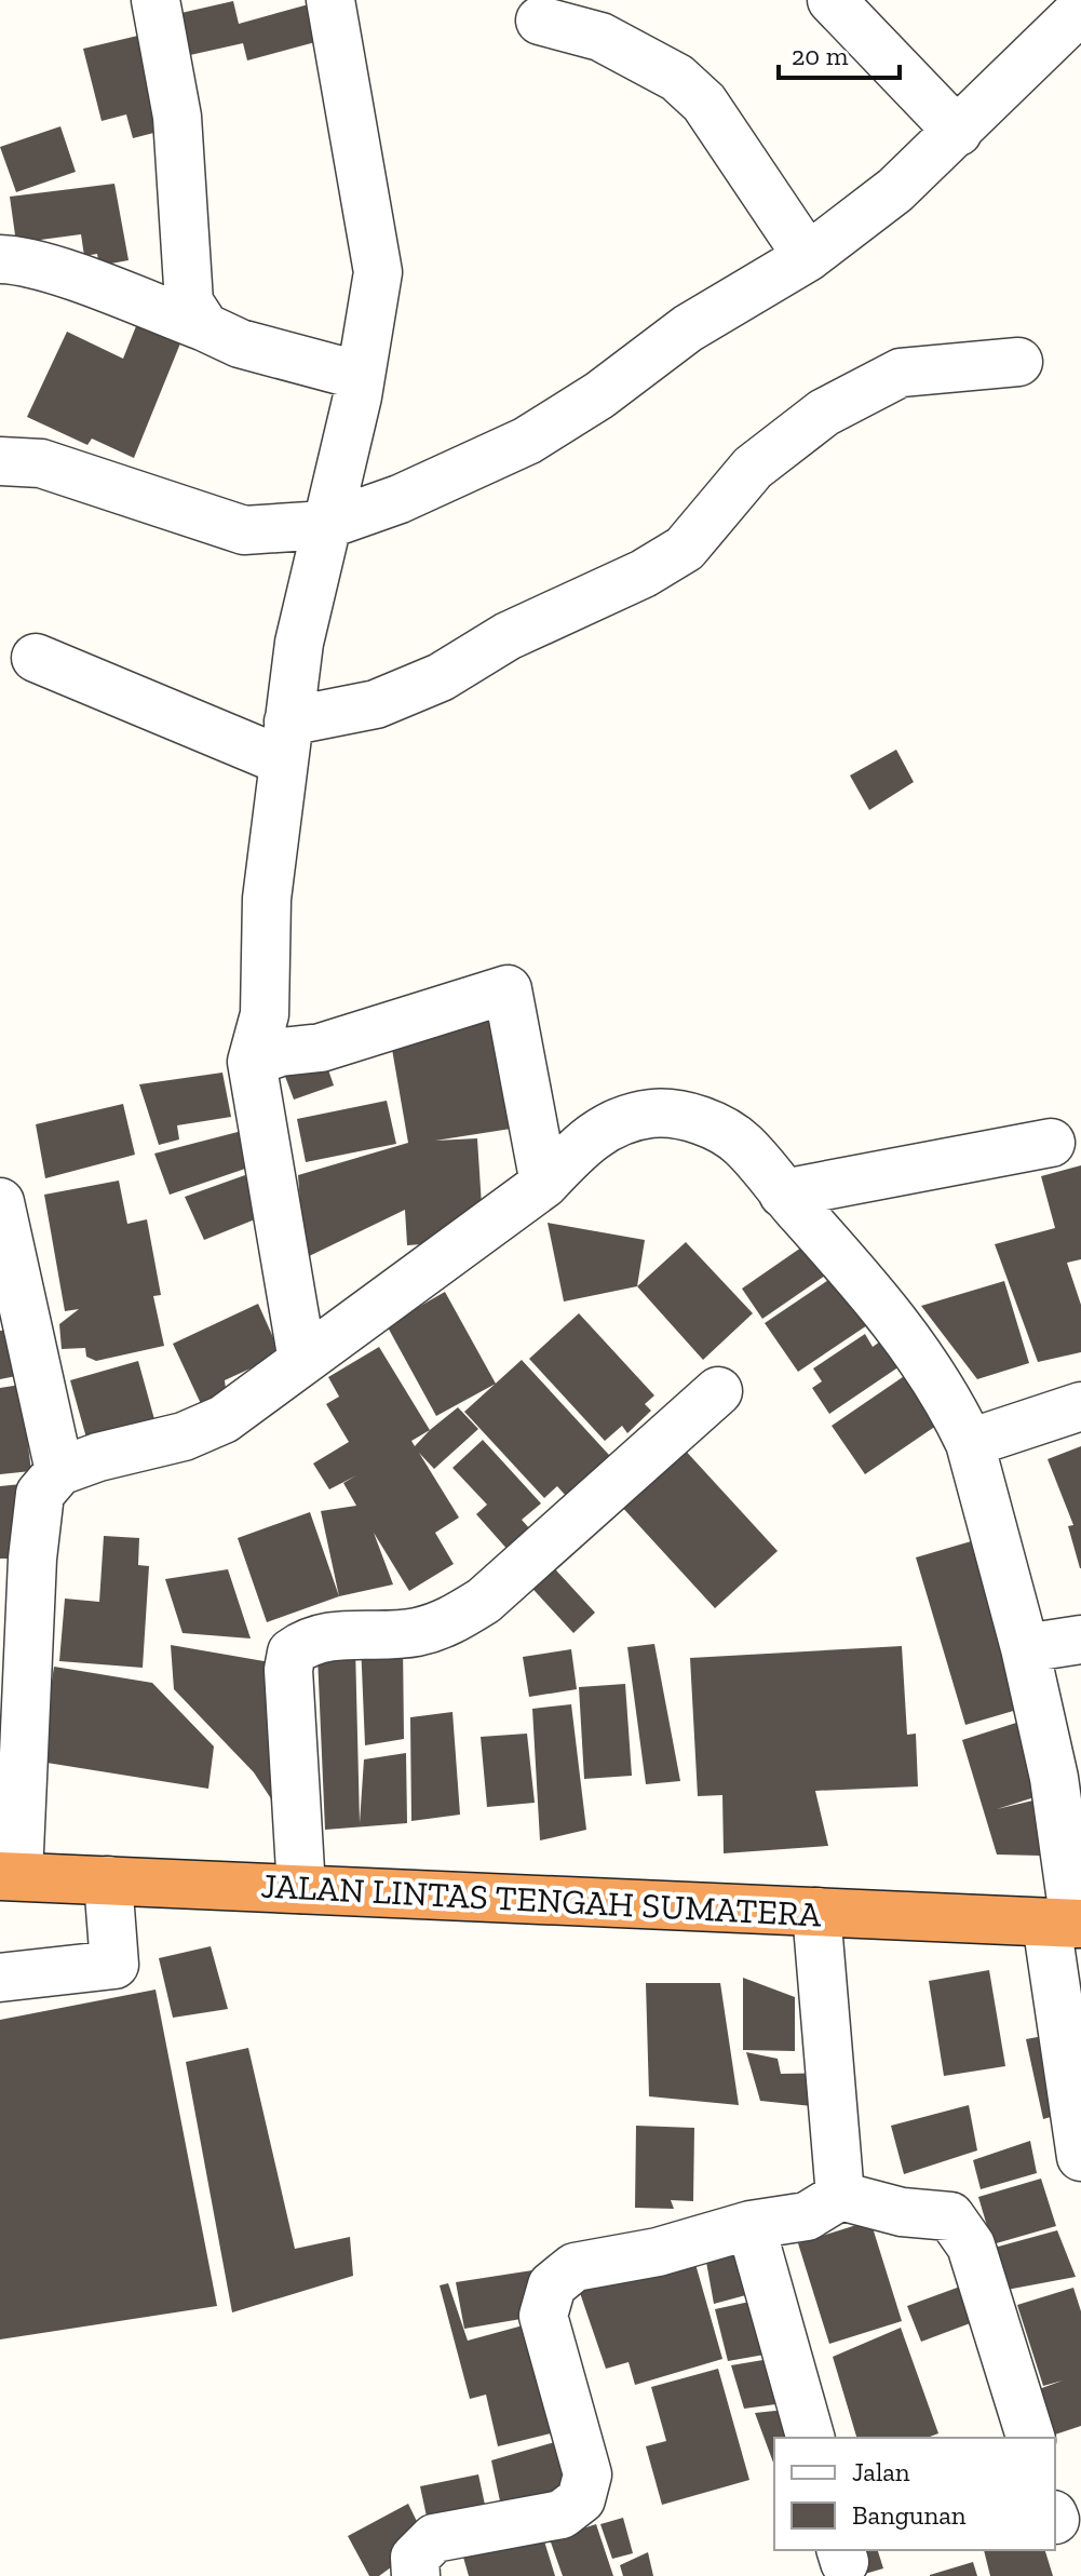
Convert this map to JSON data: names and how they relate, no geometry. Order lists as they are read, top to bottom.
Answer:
{
  "streets": {
    "highway": ["JALAN LINTAS TENGAH SUMATERA"]
  },
  "legend": ["Jalan", "Bangunan"],
  "scale_bar": "20 m"
}
